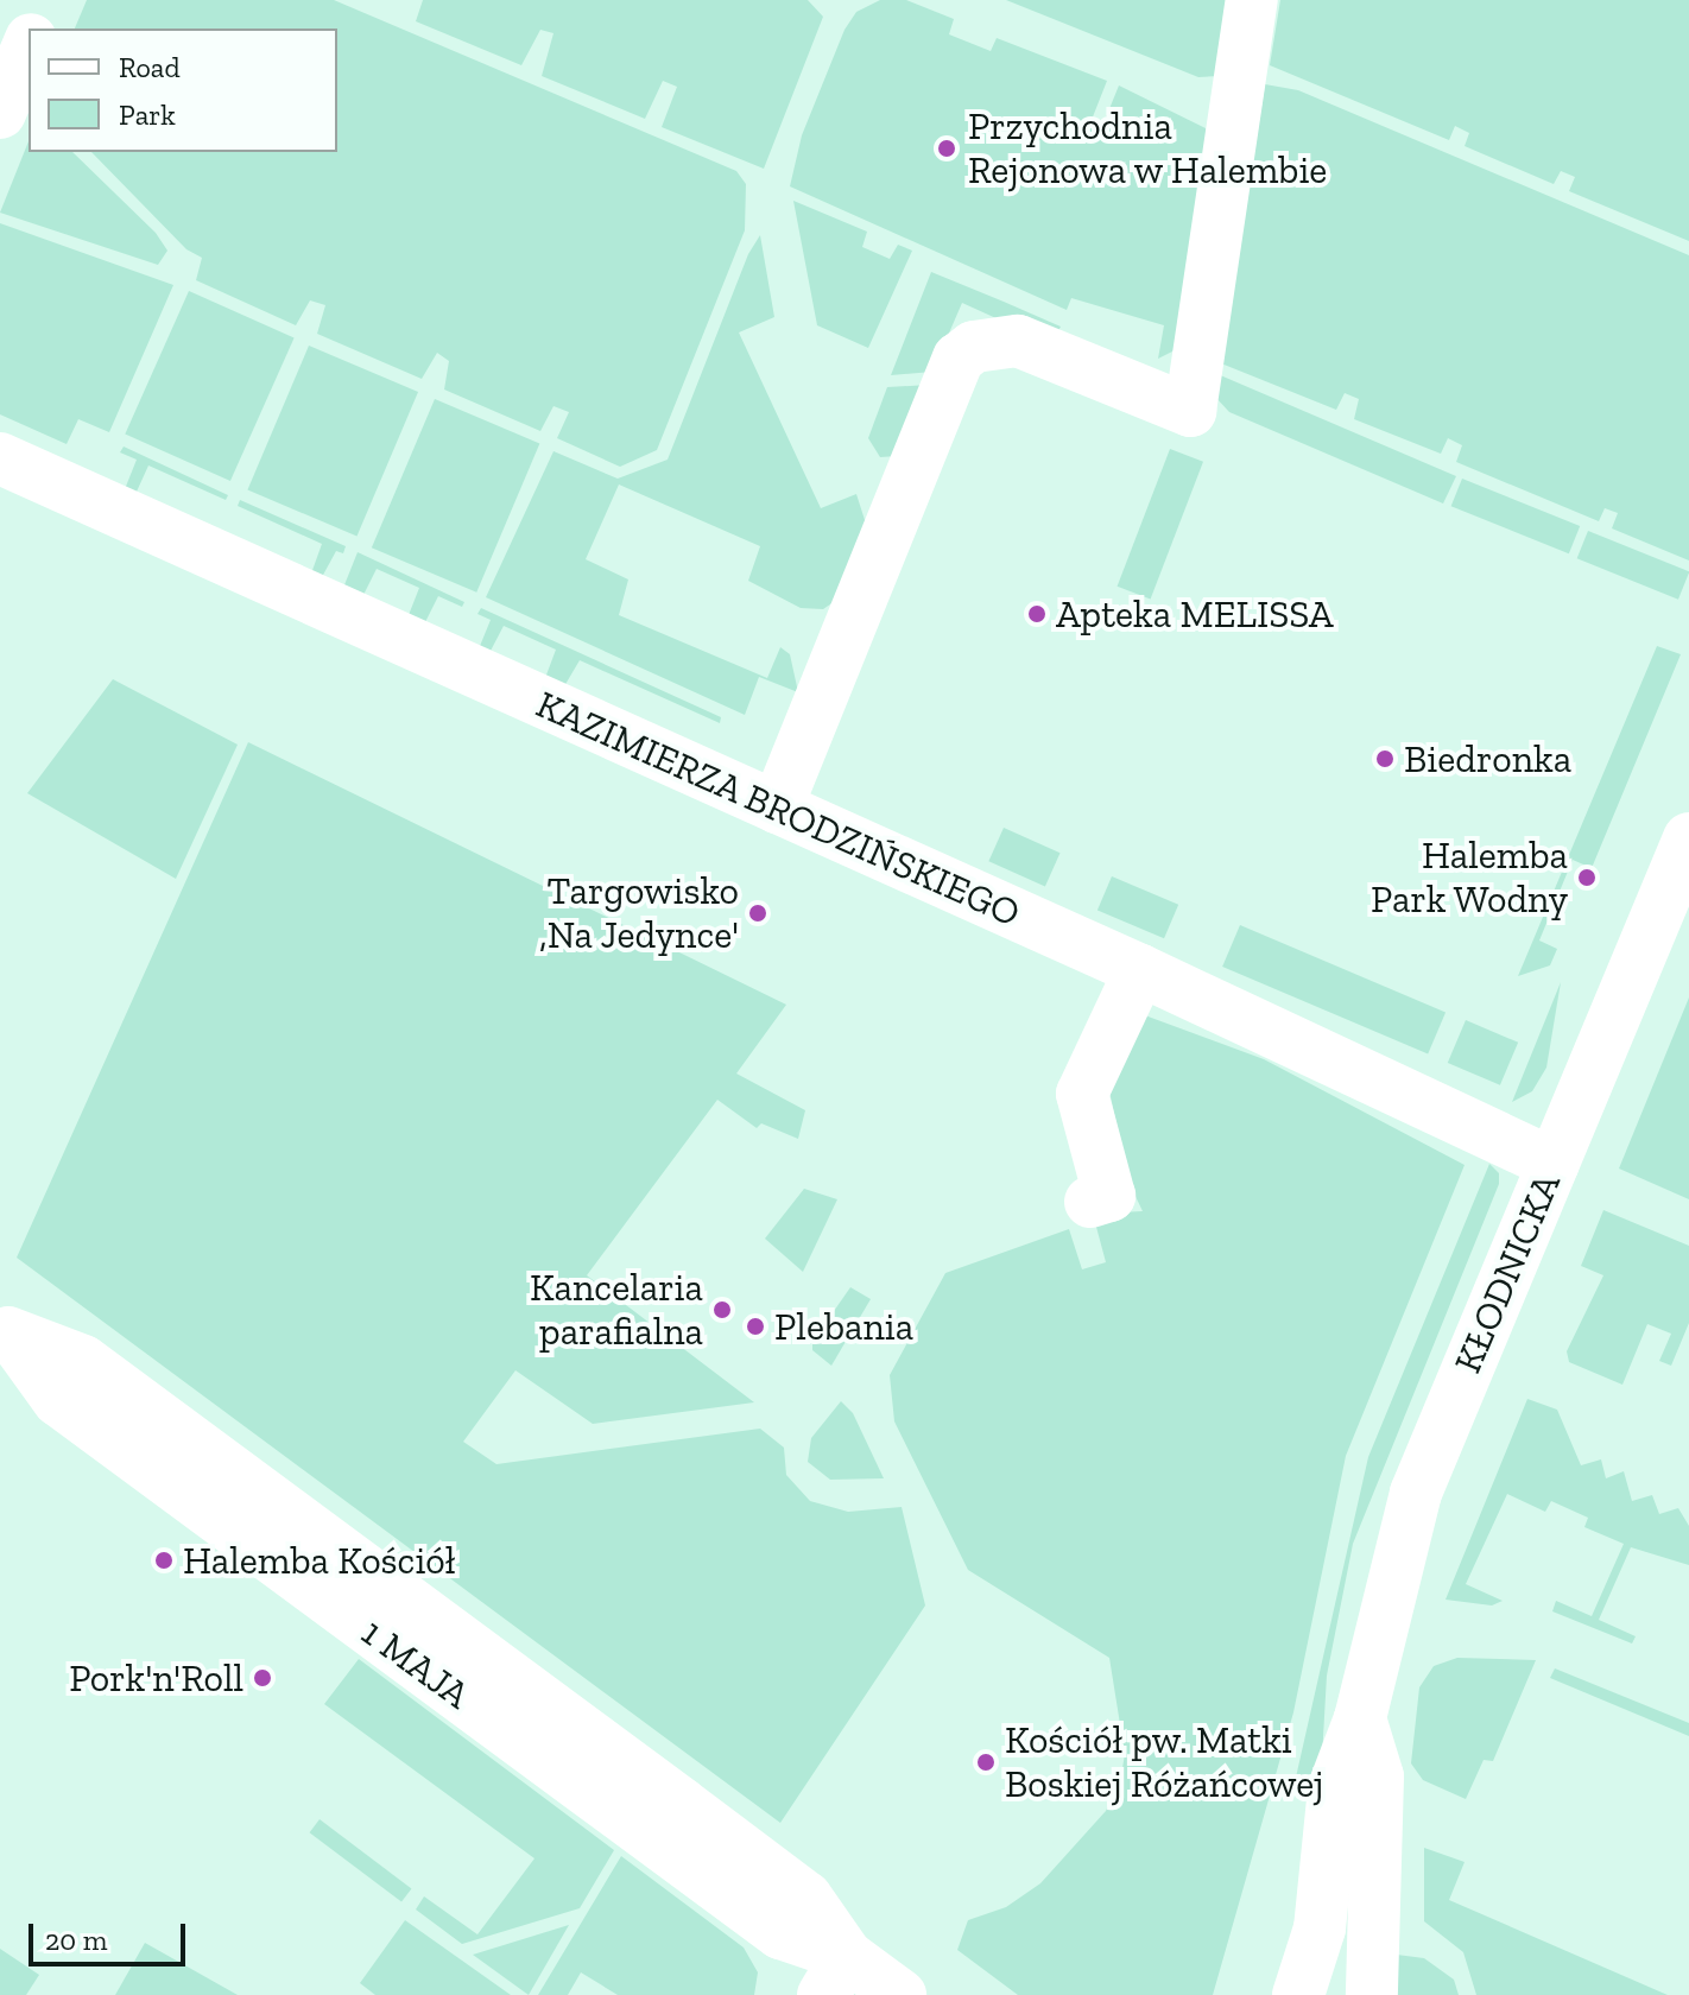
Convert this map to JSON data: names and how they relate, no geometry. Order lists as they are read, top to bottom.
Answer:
{
  "streets": {
    "street": ["KAZIMIERZA BRODZIŃSKIEGO", "KŁODNICKA", "1 MAJA"]
  },
  "crossings": [
    ["KAZIMIERZA BRODZIŃSKIEGO", "KŁODNICKA"]
  ],
  "places": [
    "Przychodnia Rejonowa w Halembie",
    "Apteka MELISSA",
    "Biedronka",
    "Halemba Park Wodny",
    "Targowisko ,Na Jedynce'",
    "Kancelaria parafialna",
    "Plebania",
    "Halemba Kościół",
    "Pork'n'Roll",
    "Kościół pw. Matki Boskiej Różańcowej"
  ],
  "legend": ["Road", "Park"],
  "scale_bar": "20 m"
}
